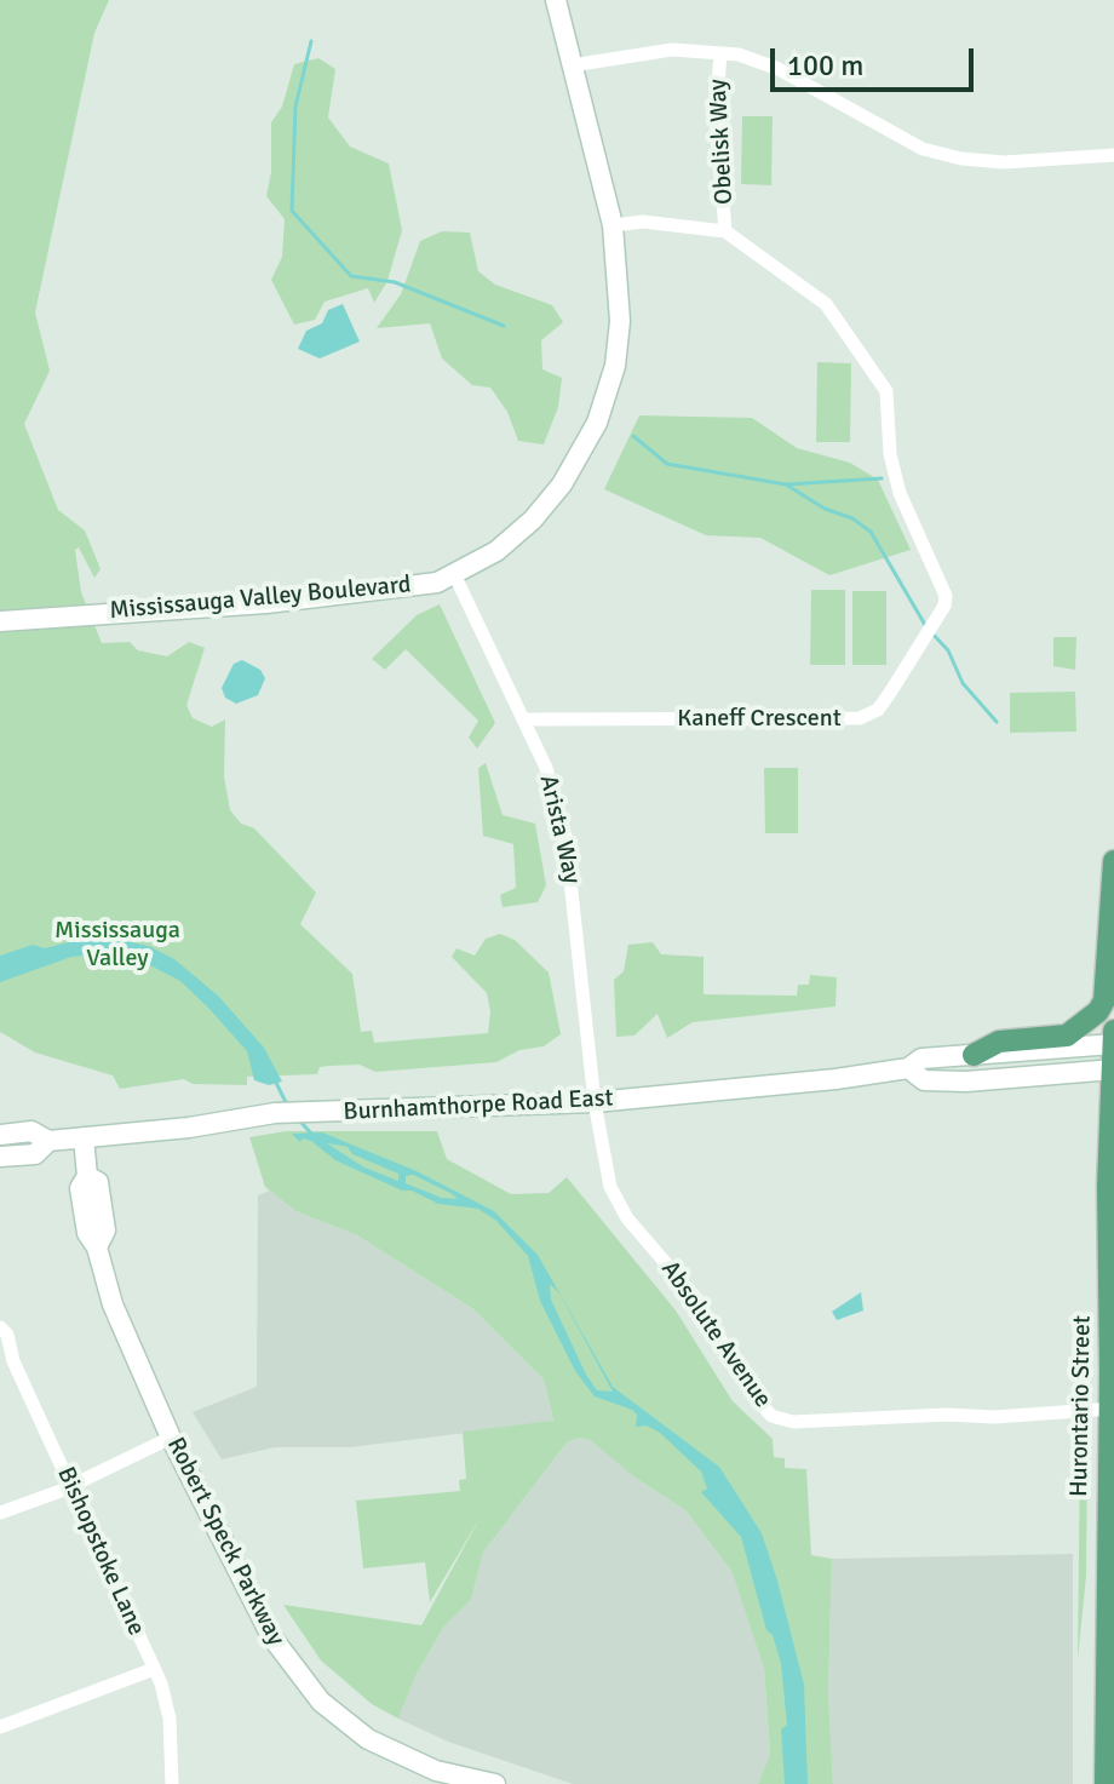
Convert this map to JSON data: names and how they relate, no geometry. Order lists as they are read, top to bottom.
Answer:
{
  "streets": {
    "main road": ["Hurontario Street"],
    "street": [
      "Obelisk Way",
      "Mississauga Valley Boulevard",
      "Kaneff Crescent",
      "Arista Way",
      "Burnhamthorpe Road East",
      "Absolute Avenue",
      "Robert Speck Parkway",
      "Bishopstoke Lane"
    ]
  },
  "crossings": [
    ["Obelisk Way", "Kaneff Crescent"],
    ["Mississauga Valley Boulevard", "Kaneff Crescent"],
    ["Mississauga Valley Boulevard", "Arista Way"],
    ["Kaneff Crescent", "Arista Way"],
    ["Arista Way", "Burnhamthorpe Road East"],
    ["Arista Way", "Absolute Avenue"],
    ["Burnhamthorpe Road East", "Absolute Avenue"],
    ["Burnhamthorpe Road East", "Hurontario Street"],
    ["Burnhamthorpe Road East", "Robert Speck Parkway"],
    ["Absolute Avenue", "Hurontario Street"]
  ],
  "parks": ["Mississauga Valley"],
  "scale_bar": "100 m"
}
